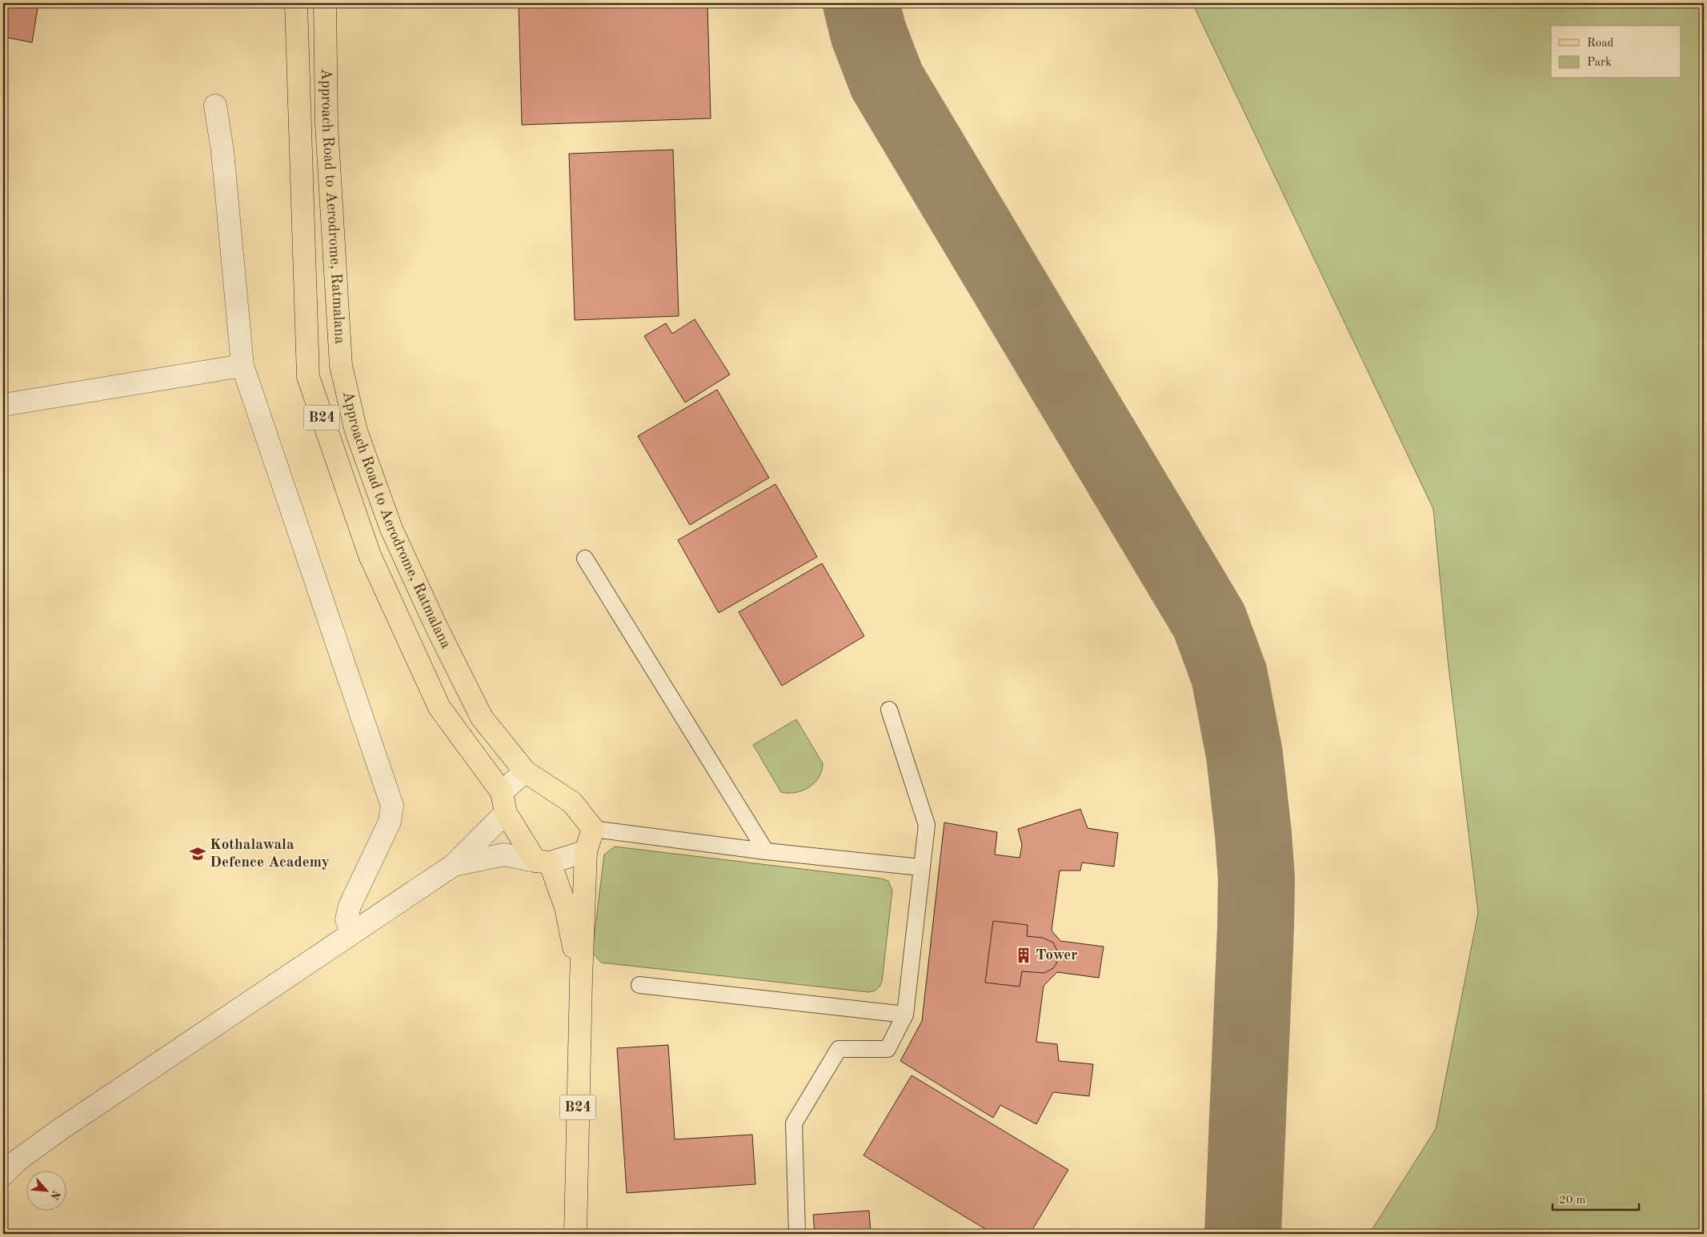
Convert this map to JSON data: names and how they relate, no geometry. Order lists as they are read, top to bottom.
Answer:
{
  "streets": {
    "main road": ["Approach Road to Aerodrome, Ratmalana", "B24"]
  },
  "places": {
    "school or university": ["Kothalawala Defence Academy"],
    "building": ["Tower"]
  },
  "legend": ["Road", "Park"],
  "scale_bar": "20 m",
  "north": "bottom right"
}
